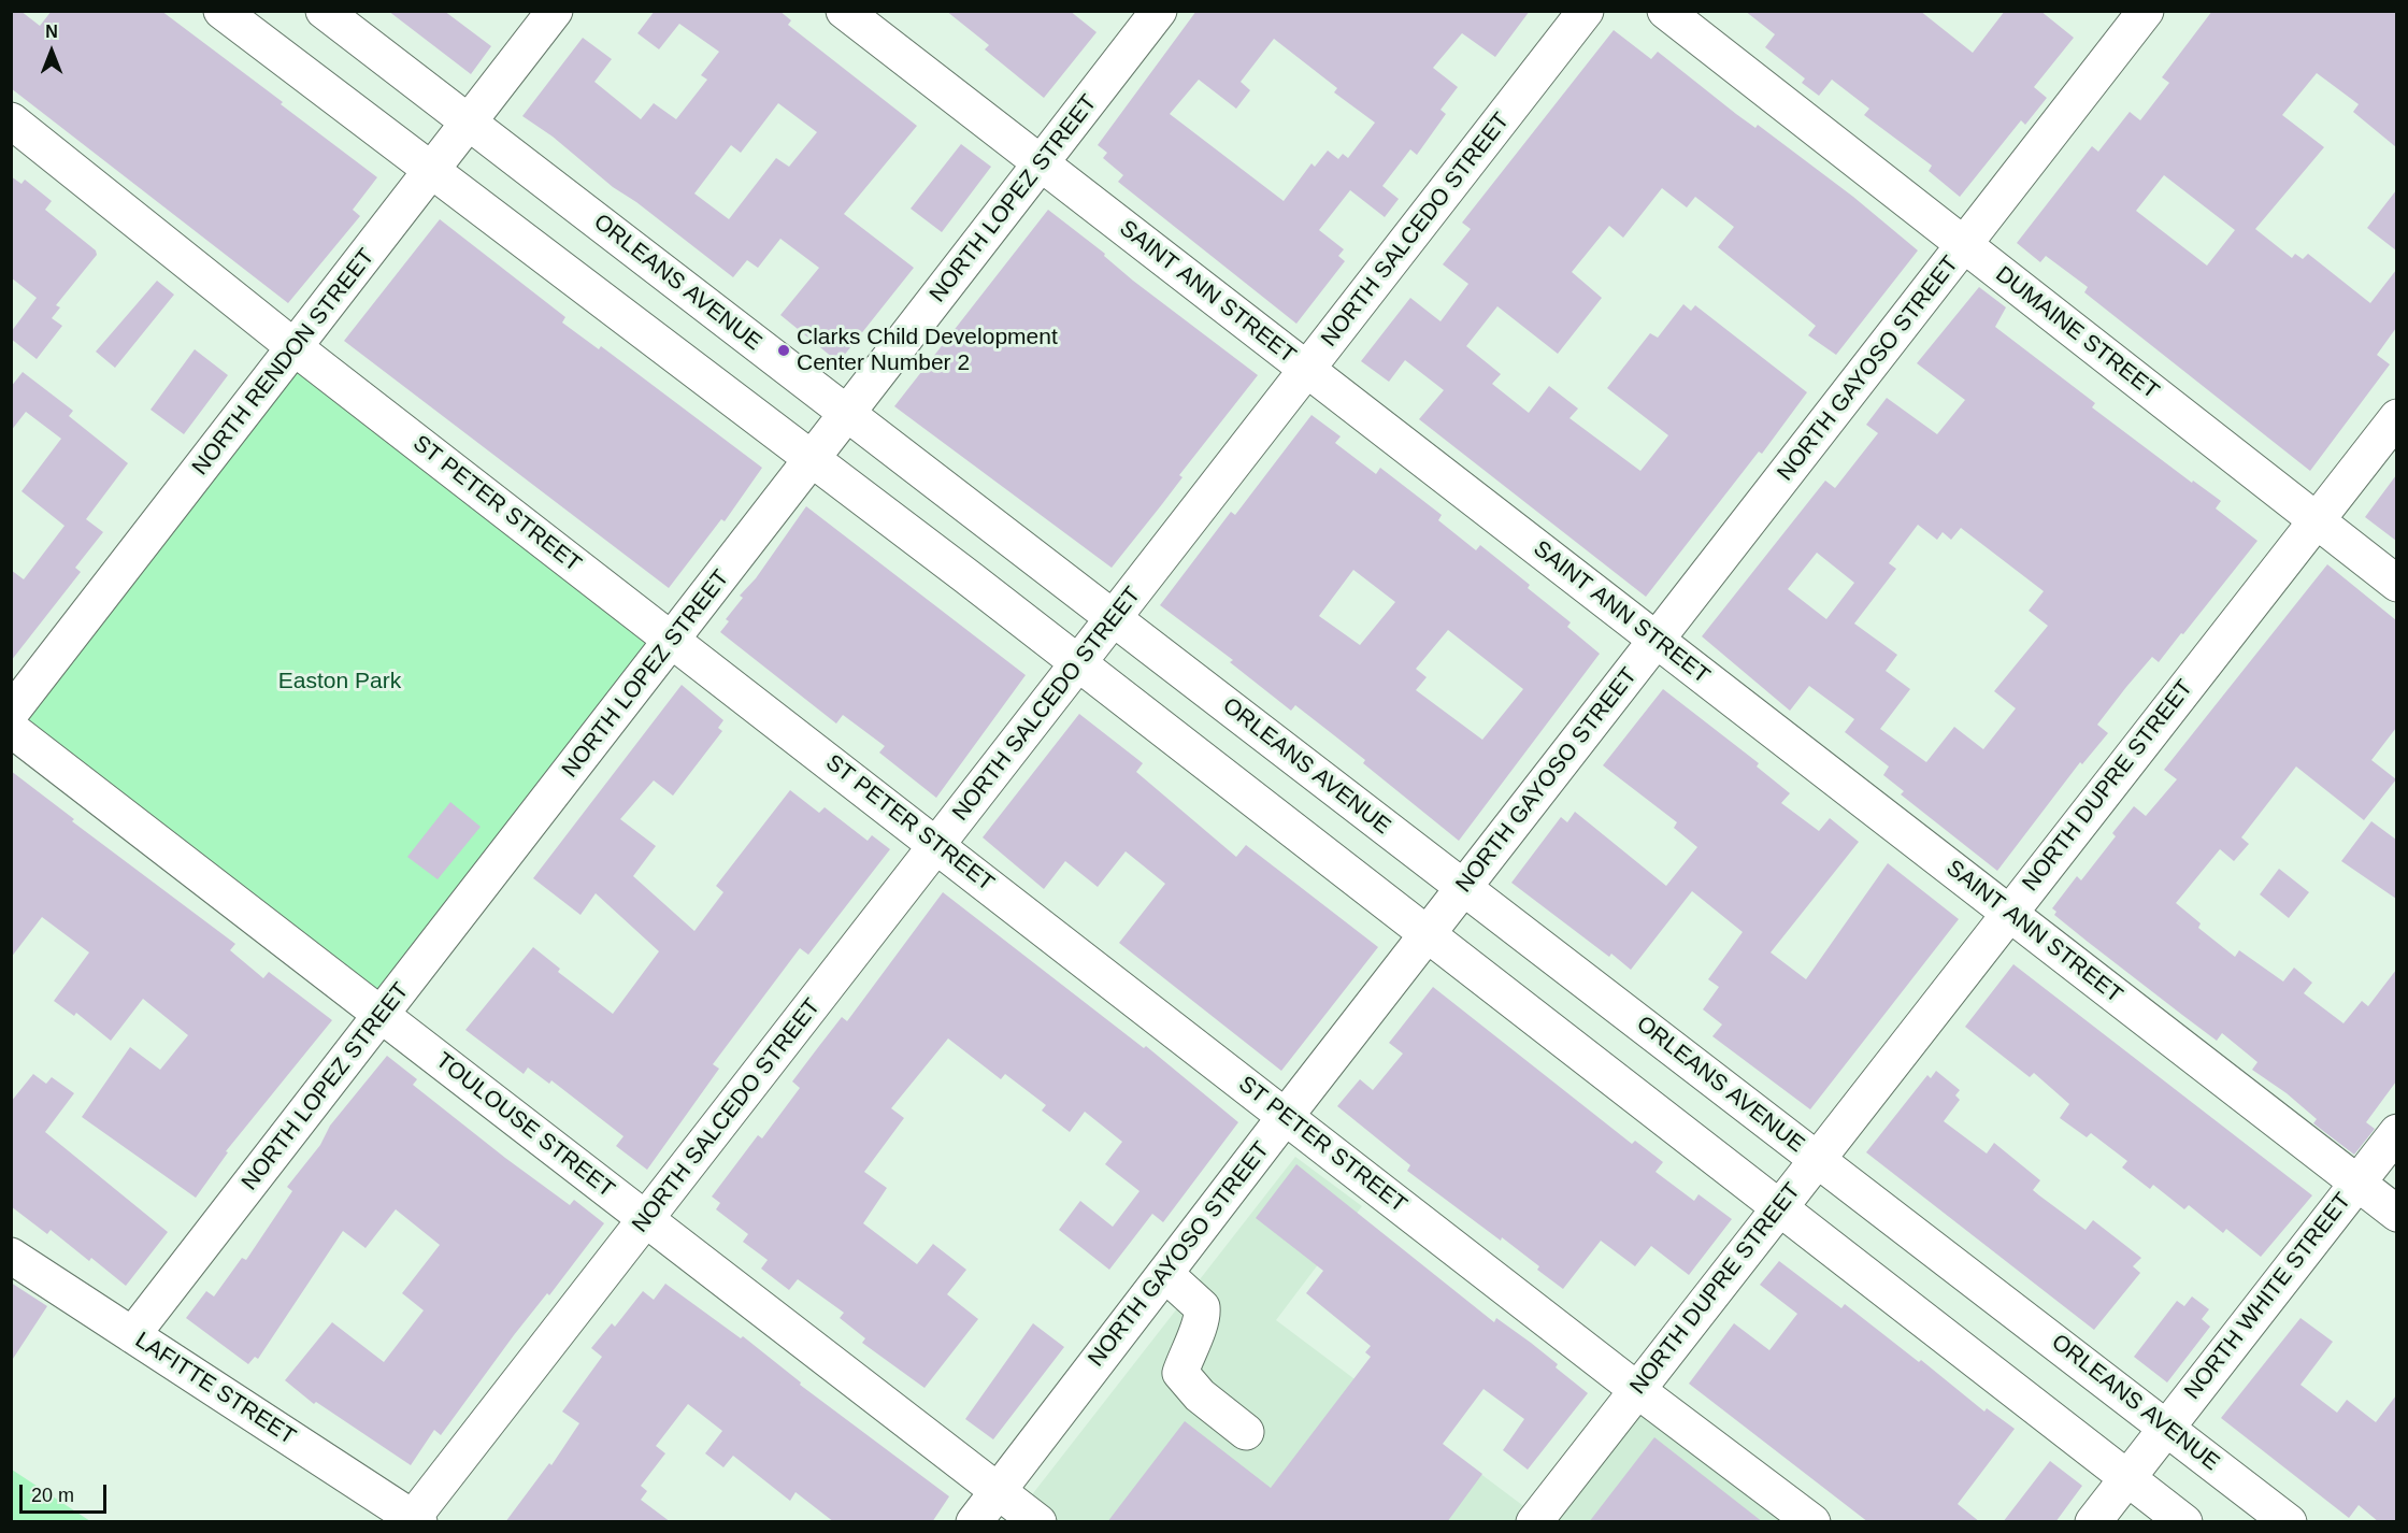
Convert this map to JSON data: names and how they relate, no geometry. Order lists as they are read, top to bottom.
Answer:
{
  "streets": {
    "street": [
      "NORTH LOPEZ STREET",
      "NORTH SALCEDO STREET",
      "ORLEANS AVENUE",
      "SAINT ANN STREET",
      "DUMAINE STREET",
      "NORTH RENDON STREET",
      "NORTH GAYOSO STREET",
      "ST PETER STREET",
      "NORTH DUPRE STREET",
      "TOULOUSE STREET",
      "NORTH WHITE STREET",
      "LAFITTE STREET"
    ]
  },
  "crossings": [
    ["NORTH LOPEZ STREET", "ORLEANS AVENUE"],
    ["NORTH LOPEZ STREET", "SAINT ANN STREET"],
    ["NORTH LOPEZ STREET", "ST PETER STREET"],
    ["NORTH LOPEZ STREET", "TOULOUSE STREET"],
    ["NORTH LOPEZ STREET", "LAFITTE STREET"],
    ["NORTH SALCEDO STREET", "ORLEANS AVENUE"],
    ["NORTH SALCEDO STREET", "SAINT ANN STREET"],
    ["NORTH SALCEDO STREET", "ST PETER STREET"],
    ["NORTH SALCEDO STREET", "TOULOUSE STREET"],
    ["NORTH SALCEDO STREET", "LAFITTE STREET"],
    ["ORLEANS AVENUE", "NORTH RENDON STREET"],
    ["ORLEANS AVENUE", "NORTH GAYOSO STREET"],
    ["ORLEANS AVENUE", "NORTH DUPRE STREET"],
    ["ORLEANS AVENUE", "NORTH WHITE STREET"],
    ["SAINT ANN STREET", "NORTH GAYOSO STREET"],
    ["SAINT ANN STREET", "NORTH DUPRE STREET"],
    ["SAINT ANN STREET", "NORTH WHITE STREET"],
    ["DUMAINE STREET", "NORTH GAYOSO STREET"],
    ["DUMAINE STREET", "NORTH DUPRE STREET"],
    ["NORTH RENDON STREET", "ST PETER STREET"],
    ["NORTH GAYOSO STREET", "ST PETER STREET"],
    ["NORTH GAYOSO STREET", "TOULOUSE STREET"],
    ["ST PETER STREET", "NORTH DUPRE STREET"]
  ],
  "parks": ["Easton Park"],
  "places": ["Clarks Child Development Center Number 2"],
  "scale_bar": "20 m",
  "north": "top"
}
